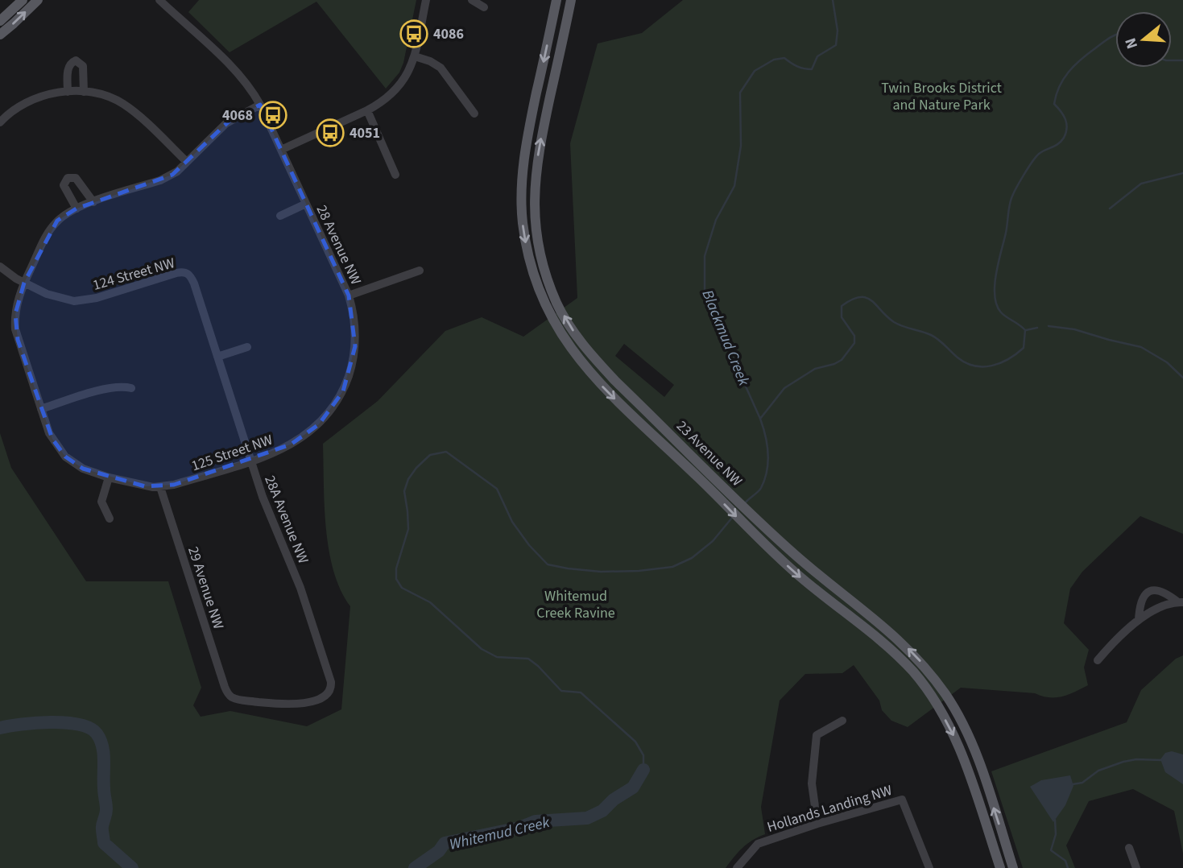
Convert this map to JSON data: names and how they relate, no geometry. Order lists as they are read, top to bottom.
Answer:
{
  "streets": {
    "main road": ["23 Avenue NW"],
    "street": [
      "28 Avenue NW",
      "124 Street NW",
      "125 Street NW",
      "28A Avenue NW",
      "29 Avenue NW",
      "Hollands Landing NW"
    ]
  },
  "crossings": [
    ["28 Avenue NW", "125 Street NW"],
    ["124 Street NW", "28A Avenue NW"],
    ["125 Street NW", "28A Avenue NW"],
    ["125 Street NW", "29 Avenue NW"],
    ["28A Avenue NW", "29 Avenue NW"]
  ],
  "water": ["Blackmud Creek", "Whitemud Creek"],
  "parks": ["Twin Brooks District and Nature Park", "Whitemud Creek Ravine"],
  "places": {
    "bus stop": ["4086", "4068", "4051"]
  },
  "north": "left"
}
